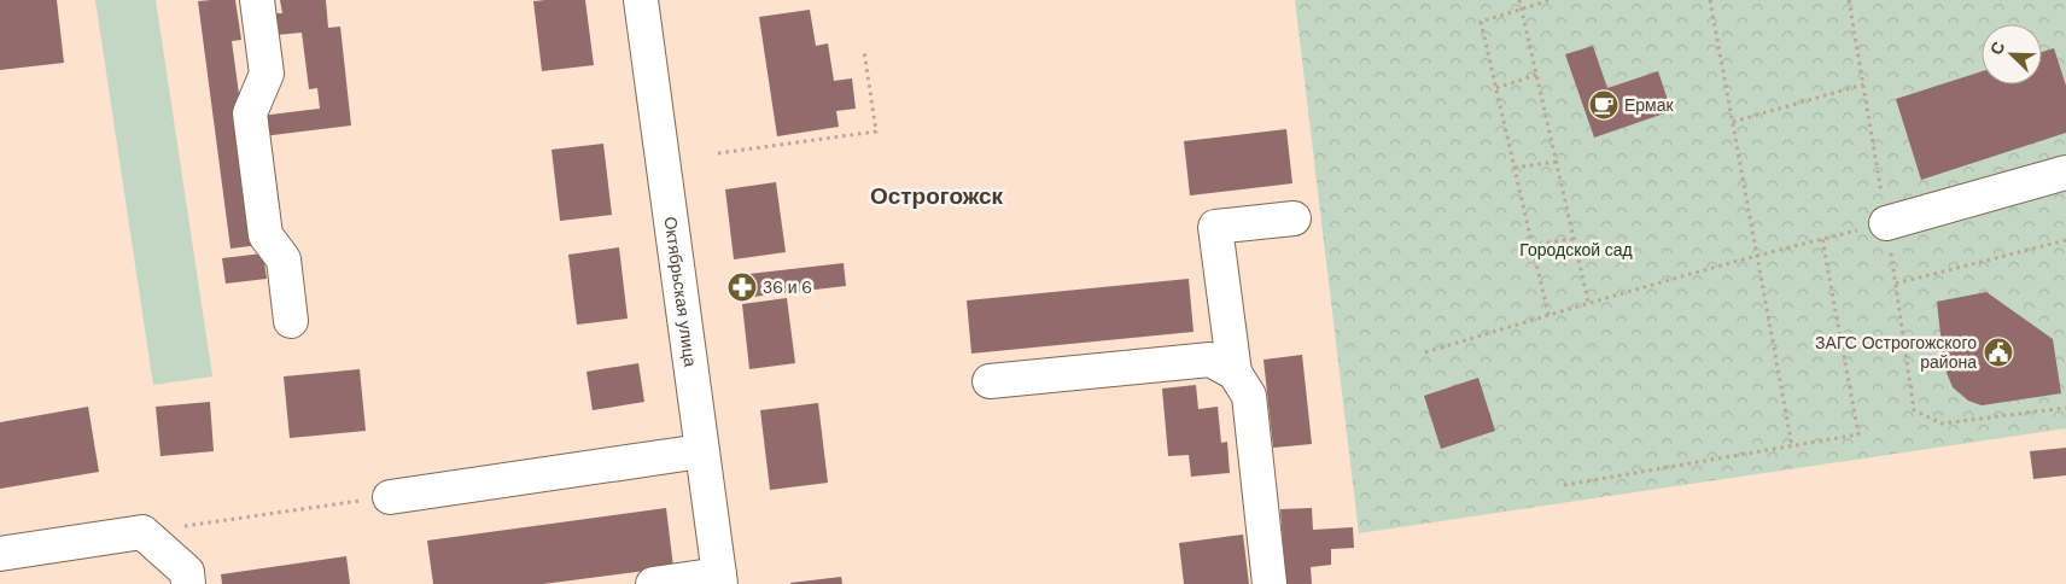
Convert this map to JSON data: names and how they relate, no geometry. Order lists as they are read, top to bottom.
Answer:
{
  "streets": {
    "street": ["Октябрьская улица"]
  },
  "districts": ["Острогожск"],
  "parks": ["Городской сад"],
  "places": {
    "cafe": ["Ермак"],
    "pharmacy": ["36 и 6"],
    "public building": ["ЗАГС Острогожского района"]
  },
  "north": "top left"
}
